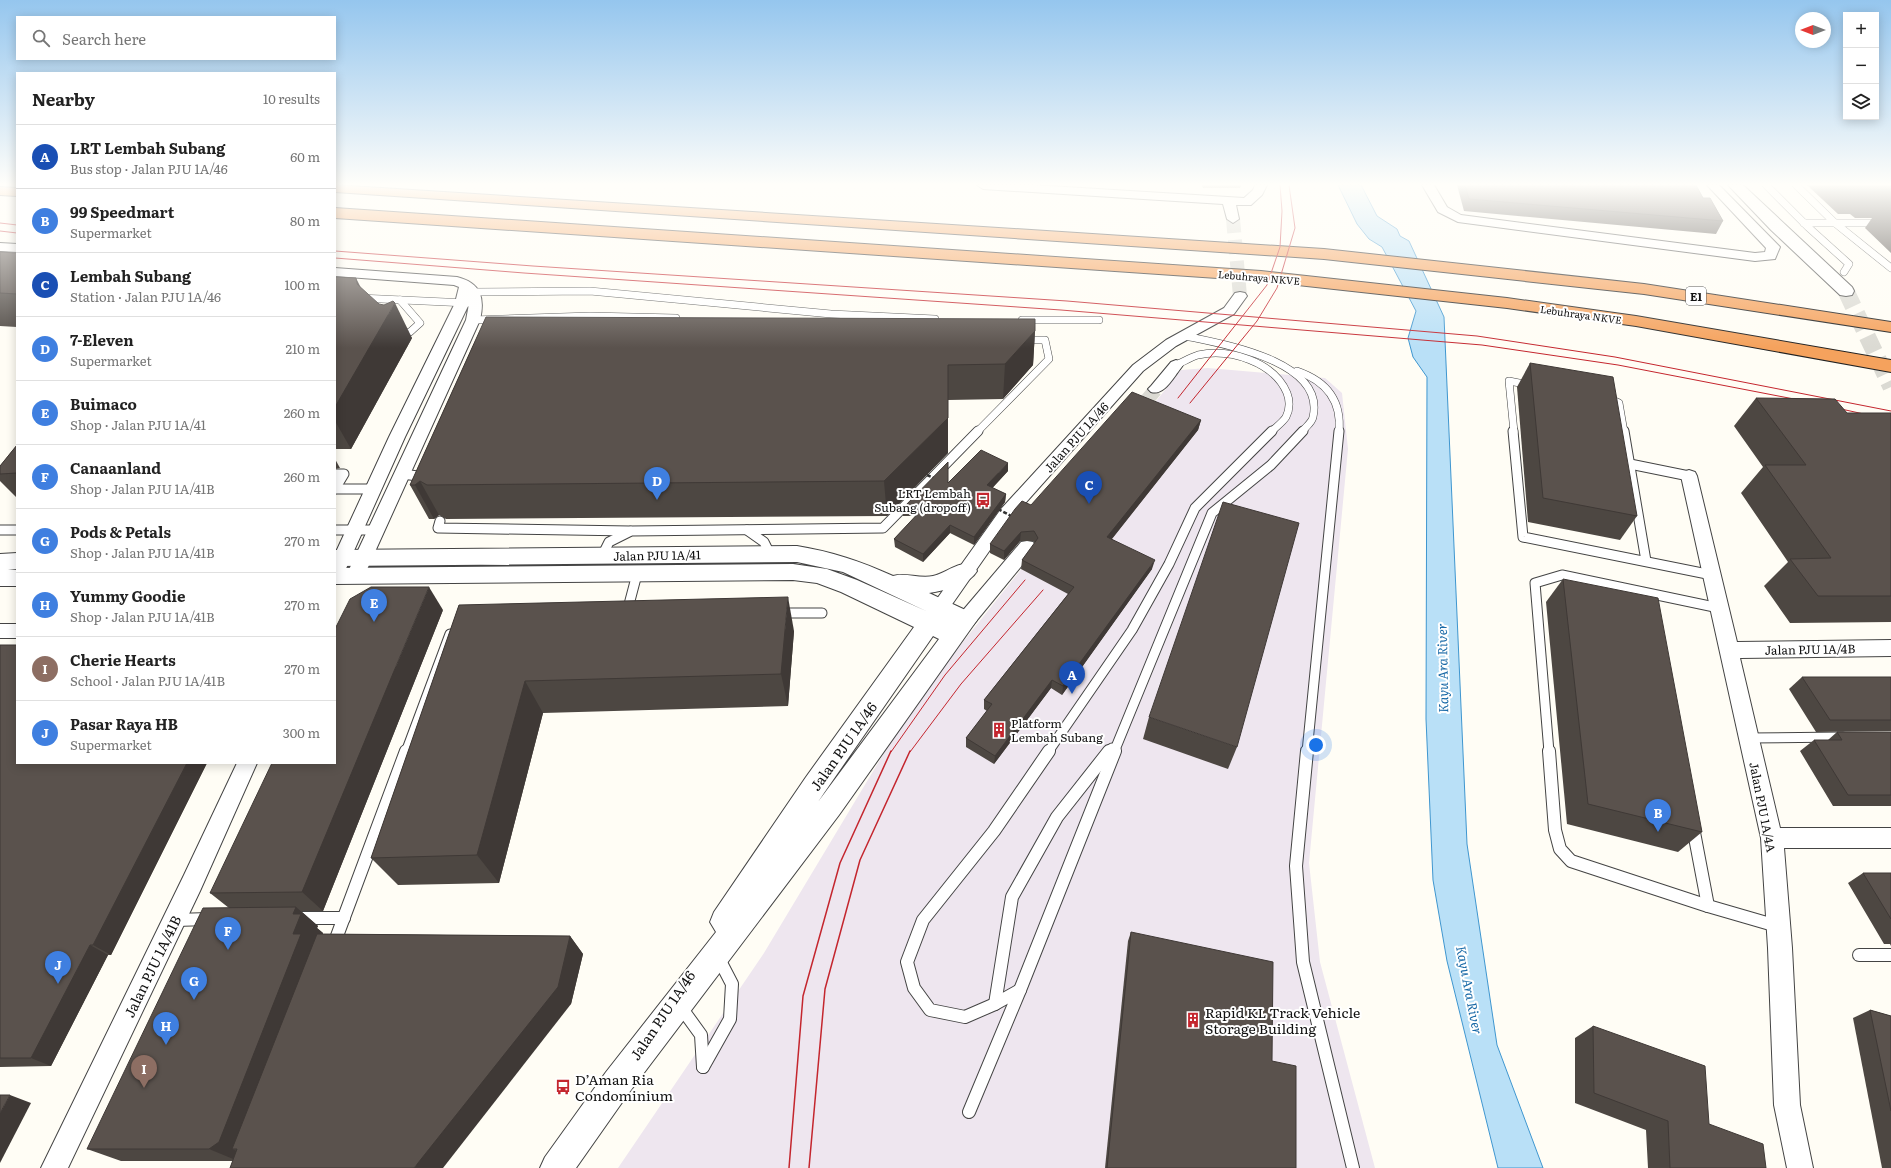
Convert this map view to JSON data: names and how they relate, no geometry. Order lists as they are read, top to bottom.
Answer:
{
  "streets": {
    "highway": ["Lebuhraya NKVE", "E1"],
    "street": [
      "Jalan PJU 1A/46",
      "Jalan PJU 1A/41",
      "Jalan PJU 1A/4B",
      "Jalan PJU 1A/4A",
      "Jalan PJU 1A/41B"
    ]
  },
  "crossings": [
    ["Jalan PJU 1A/46", "Jalan PJU 1A/41"],
    ["Jalan PJU 1A/4B", "Jalan PJU 1A/4A"]
  ],
  "water": ["Kayu Ara River"],
  "places": {
    "bus stop": ["LRT Lembah Subang (dropoff)", "D’Aman Ria Condominium"],
    "building": ["Platform Lembah Subang", "Rapid KL Track Vehicle Storage Building"]
  },
  "north": "left",
  "page": {
    "map_buttons": ["+", "−"],
    "search": "Search here",
    "heading": ["Nearby", "10 results"],
    "list": [
      {
        "mark": "A",
        "name": "LRT Lembah Subang",
        "note": "Bus stop · Jalan PJU 1A/46",
        "value": "60 m"
      },
      {
        "mark": "B",
        "name": "99 Speedmart",
        "note": "Supermarket",
        "value": "80 m"
      },
      {
        "mark": "C",
        "name": "Lembah Subang",
        "note": "Station · Jalan PJU 1A/46",
        "value": "100 m"
      },
      {
        "mark": "D",
        "name": "7-Eleven",
        "note": "Supermarket",
        "value": "210 m"
      },
      {
        "mark": "E",
        "name": "Buimaco",
        "note": "Shop · Jalan PJU 1A/41",
        "value": "260 m"
      },
      {
        "mark": "F",
        "name": "Canaanland",
        "note": "Shop · Jalan PJU 1A/41B",
        "value": "260 m"
      },
      {
        "mark": "G",
        "name": "Pods & Petals",
        "note": "Shop · Jalan PJU 1A/41B",
        "value": "270 m"
      },
      {
        "mark": "H",
        "name": "Yummy Goodie",
        "note": "Shop · Jalan PJU 1A/41B",
        "value": "270 m"
      },
      {
        "mark": "I",
        "name": "Cherie Hearts",
        "note": "School · Jalan PJU 1A/41B",
        "value": "270 m"
      },
      {
        "mark": "J",
        "name": "Pasar Raya HB",
        "note": "Supermarket",
        "value": "300 m"
      }
    ],
    "pins": [
      "D",
      "C",
      "E",
      "A",
      "B",
      "F",
      "J",
      "G",
      "H",
      "I"
    ]
  }
}
